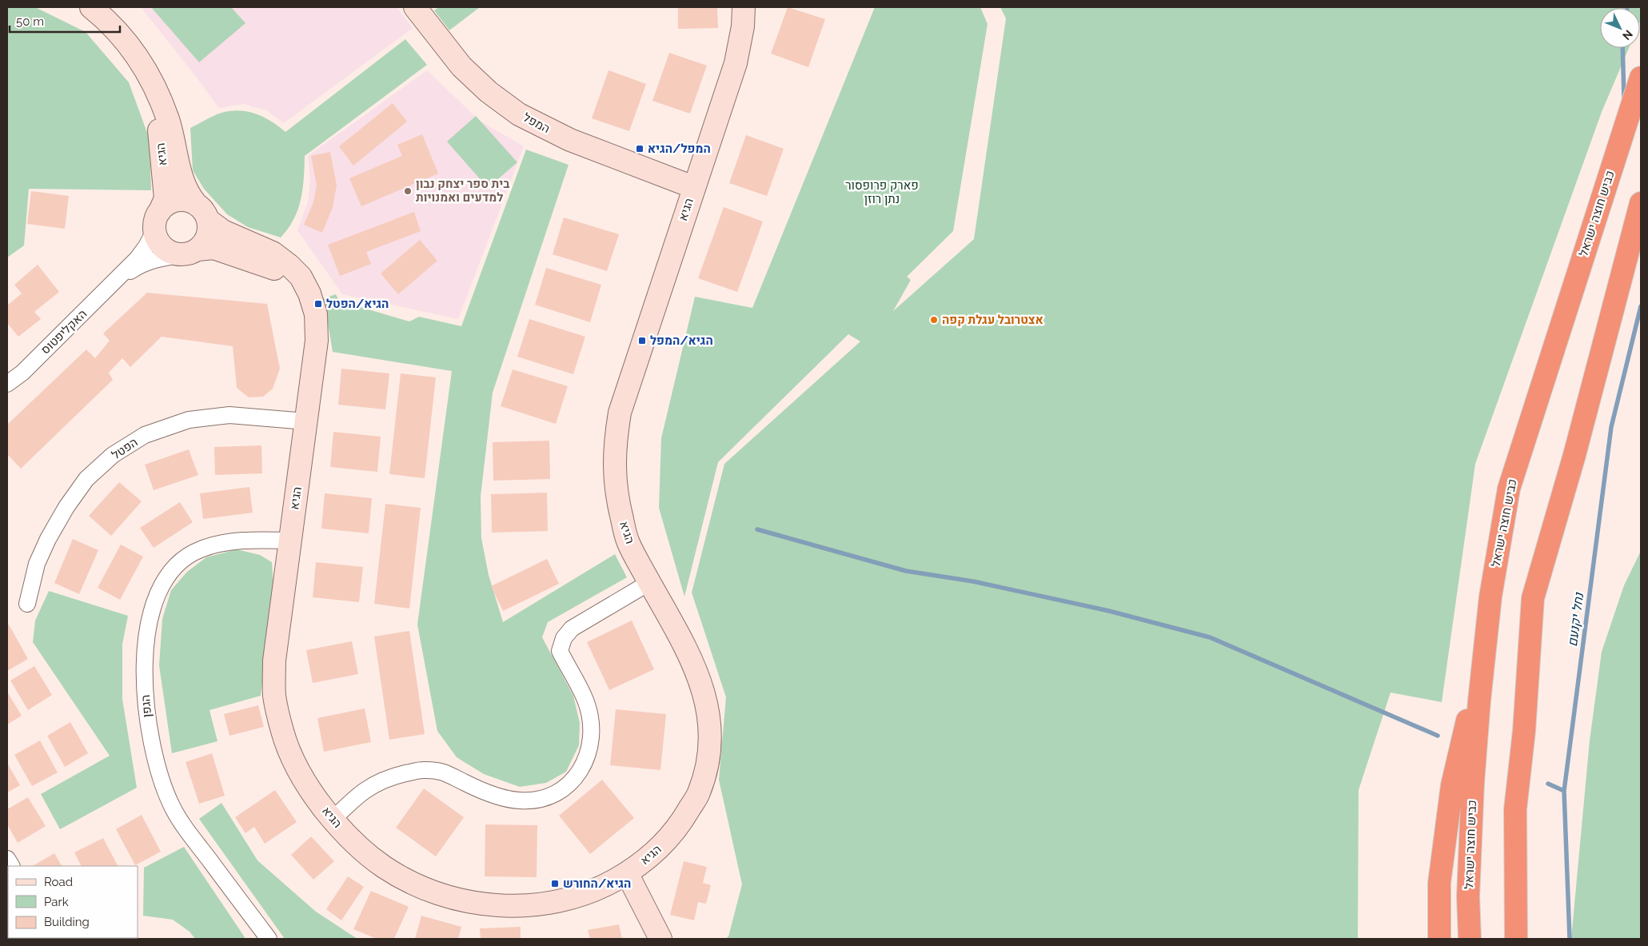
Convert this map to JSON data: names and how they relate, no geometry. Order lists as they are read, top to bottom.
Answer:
{
  "streets": {
    "highway": ["כביש חוצה ישראל"],
    "street": [
      "המפל",
      "הגיא",
      "האקליפטוס",
      "הפטל",
      "הגפן"
    ]
  },
  "crossings": [
    ["המפל", "הגיא"],
    ["הגיא", "האקליפטוס"],
    ["הגיא", "הפטל"],
    ["הגיא", "הגפן"]
  ],
  "water": ["נחל יקנעם"],
  "parks": ["פארק פרופסור נתן רוזן"],
  "places": {
    "transit": [
      "המפל/הגיא",
      "הגיא/הפטל",
      "הגיא/המפל",
      "הגיא/החורש"
    ],
    "other": ["בית ספר יצחק נבון למדעים ואמנויות", "אצטרובל עגלת קפה"]
  },
  "legend": ["Road", "Park", "Building"],
  "scale_bar": "50 m",
  "north": "bottom right"
}
